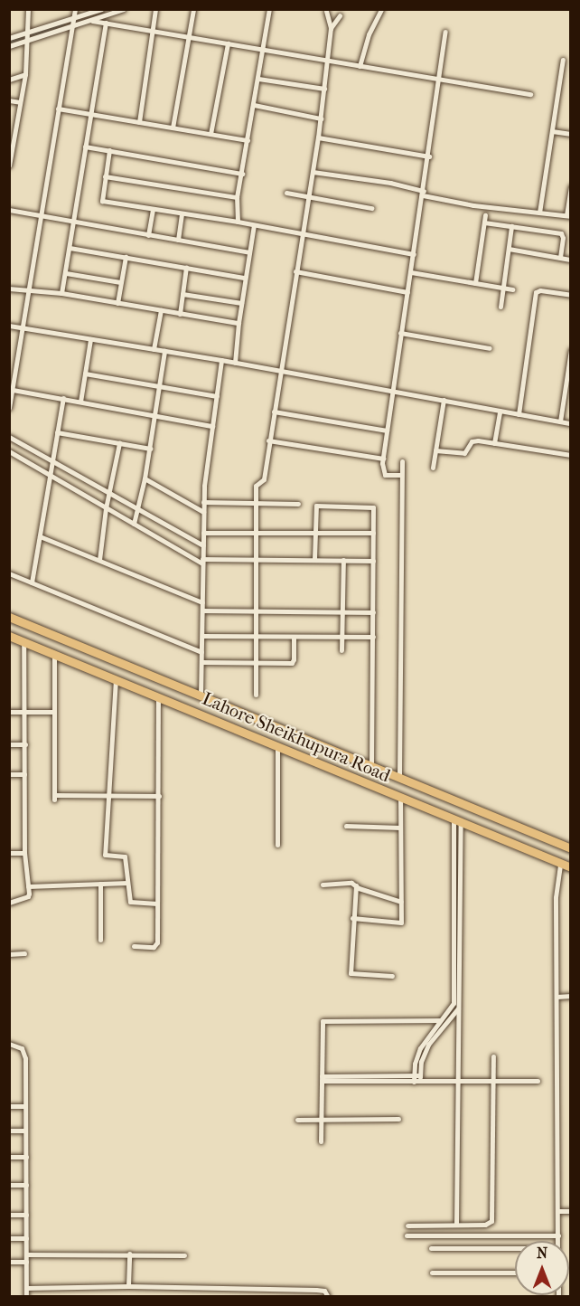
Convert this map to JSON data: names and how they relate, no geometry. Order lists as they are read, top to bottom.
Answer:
{
  "streets": {
    "highway": ["Lahore Sheikhupura Road"]
  },
  "north": "top"
}
